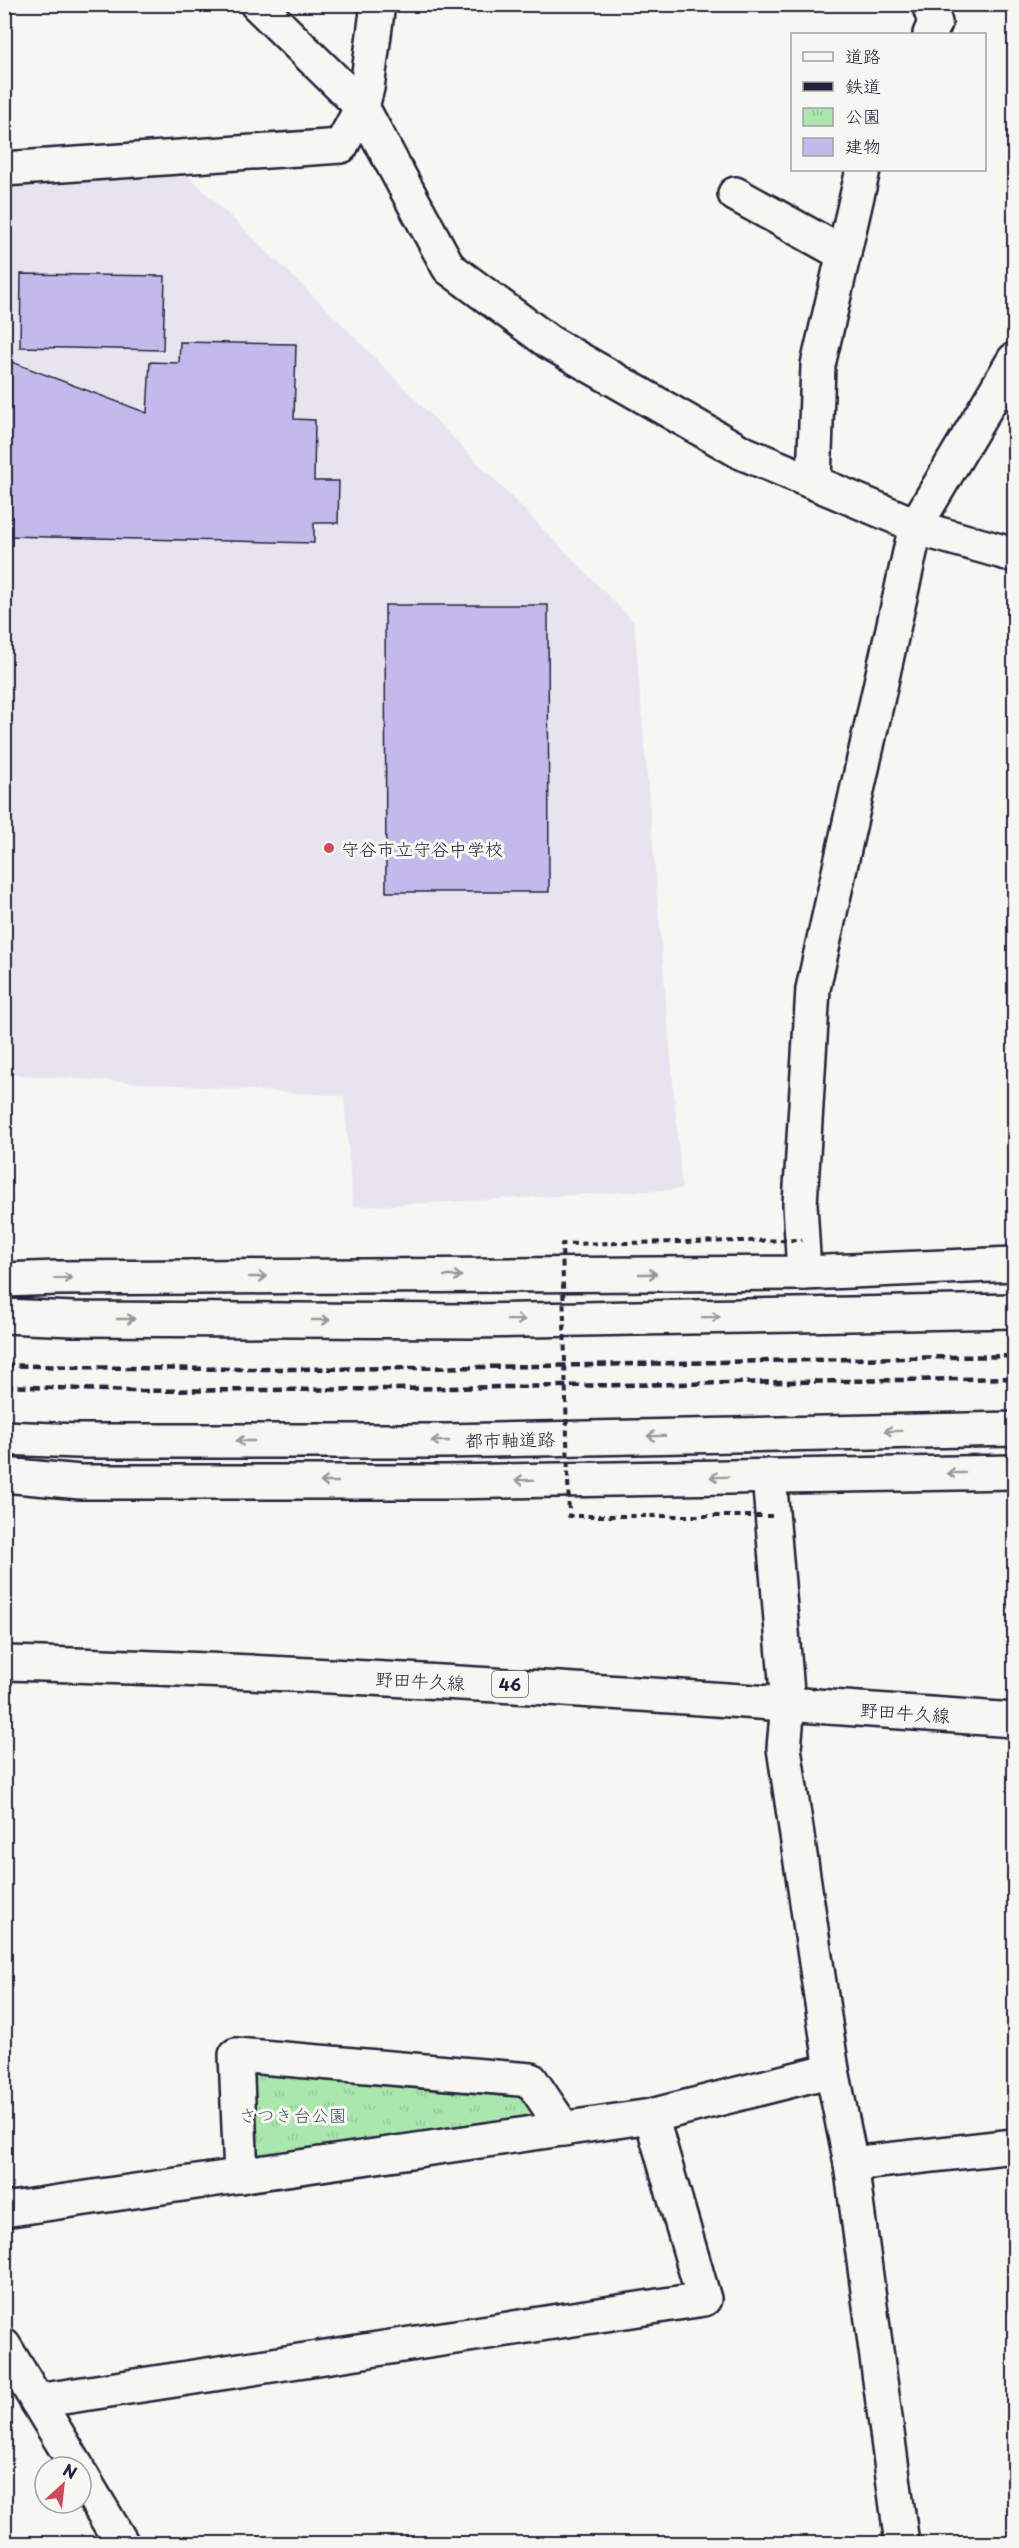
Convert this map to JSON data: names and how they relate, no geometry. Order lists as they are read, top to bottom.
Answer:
{
  "streets": {
    "street": ["都市軸道路", "野田牛久線", "46"]
  },
  "parks": ["さつき台公園"],
  "places": ["守谷市立守谷中学校"],
  "legend": [
    "道路",
    "鉄道",
    "公園",
    "建物"
  ],
  "north": "top right"
}
